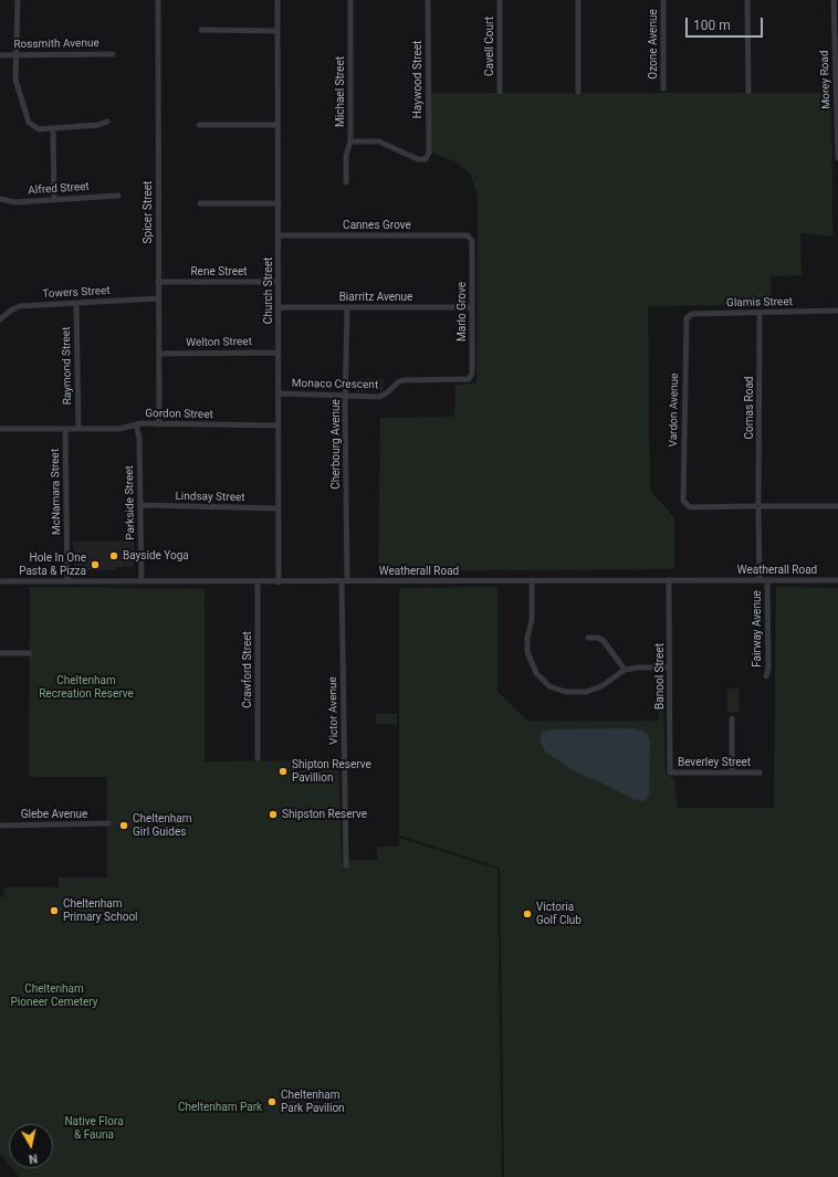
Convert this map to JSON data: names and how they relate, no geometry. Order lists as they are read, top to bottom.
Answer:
{
  "streets": {
    "street": [
      "Rossmith Avenue",
      "Ozone Avenue",
      "Cavell Court",
      "Haywood Street",
      "Morey Road",
      "Michael Street",
      "Alfred Street",
      "Spicer Street",
      "Cannes Grove",
      "Rene Street",
      "Church Street",
      "Towers Street",
      "Biarritz Avenue",
      "Glamis Street",
      "Marlo Grove",
      "Welton Street",
      "Raymond Street",
      "Monaco Crescent",
      "Comas Road",
      "Vardon Avenue",
      "Gordon Street",
      "Cherbourg Avenue",
      "McNamara Street",
      "Lindsay Street",
      "Parkside Street",
      "Weatherall Road",
      "Fairway Avenue",
      "Crawford Street",
      "Banool Street",
      "Victor Avenue",
      "Beverley Street",
      "Glebe Avenue"
    ]
  },
  "crossings": [
    ["Haywood Street", "Michael Street"],
    ["Spicer Street", "Rene Street"],
    ["Spicer Street", "Towers Street"],
    ["Spicer Street", "Welton Street"],
    ["Spicer Street", "Gordon Street"],
    ["Cannes Grove", "Church Street"],
    ["Cannes Grove", "Marlo Grove"],
    ["Rene Street", "Church Street"],
    ["Church Street", "Biarritz Avenue"],
    ["Church Street", "Welton Street"],
    ["Church Street", "Monaco Crescent"],
    ["Church Street", "Gordon Street"],
    ["Church Street", "Lindsay Street"],
    ["Church Street", "Weatherall Road"],
    ["Towers Street", "Raymond Street"],
    ["Biarritz Avenue", "Marlo Grove"],
    ["Biarritz Avenue", "Cherbourg Avenue"],
    ["Glamis Street", "Comas Road"],
    ["Glamis Street", "Vardon Avenue"],
    ["Marlo Grove", "Monaco Crescent"],
    ["Raymond Street", "Gordon Street"],
    ["Monaco Crescent", "Cherbourg Avenue"],
    ["Comas Road", "Vardon Avenue"],
    ["Comas Road", "Weatherall Road"],
    ["Gordon Street", "McNamara Street"],
    ["Gordon Street", "Parkside Street"],
    ["Cherbourg Avenue", "Weatherall Road"],
    ["Cherbourg Avenue", "Victor Avenue"],
    ["McNamara Street", "Weatherall Road"],
    ["Lindsay Street", "Parkside Street"],
    ["Parkside Street", "Weatherall Road"],
    ["Weatherall Road", "Fairway Avenue"],
    ["Weatherall Road", "Crawford Street"],
    ["Weatherall Road", "Banool Street"],
    ["Weatherall Road", "Victor Avenue"],
    ["Banool Street", "Beverley Street"]
  ],
  "parks": [
    "Cheltenham Recreation Reserve",
    "Cheltenham Pioneer Cemetery",
    "Cheltenham Park",
    "Native Flora & Fauna"
  ],
  "places": [
    "Bayside Yoga",
    "Hole In One Pasta & Pizza",
    "Shipton Reserve Pavillion",
    "Shipston Reserve",
    "Cheltenham Girl Guides",
    "Cheltenham Primary School",
    "Victoria Golf Club",
    "Cheltenham Park Pavilion"
  ],
  "scale_bar": "100 m",
  "north": "bottom"
}
